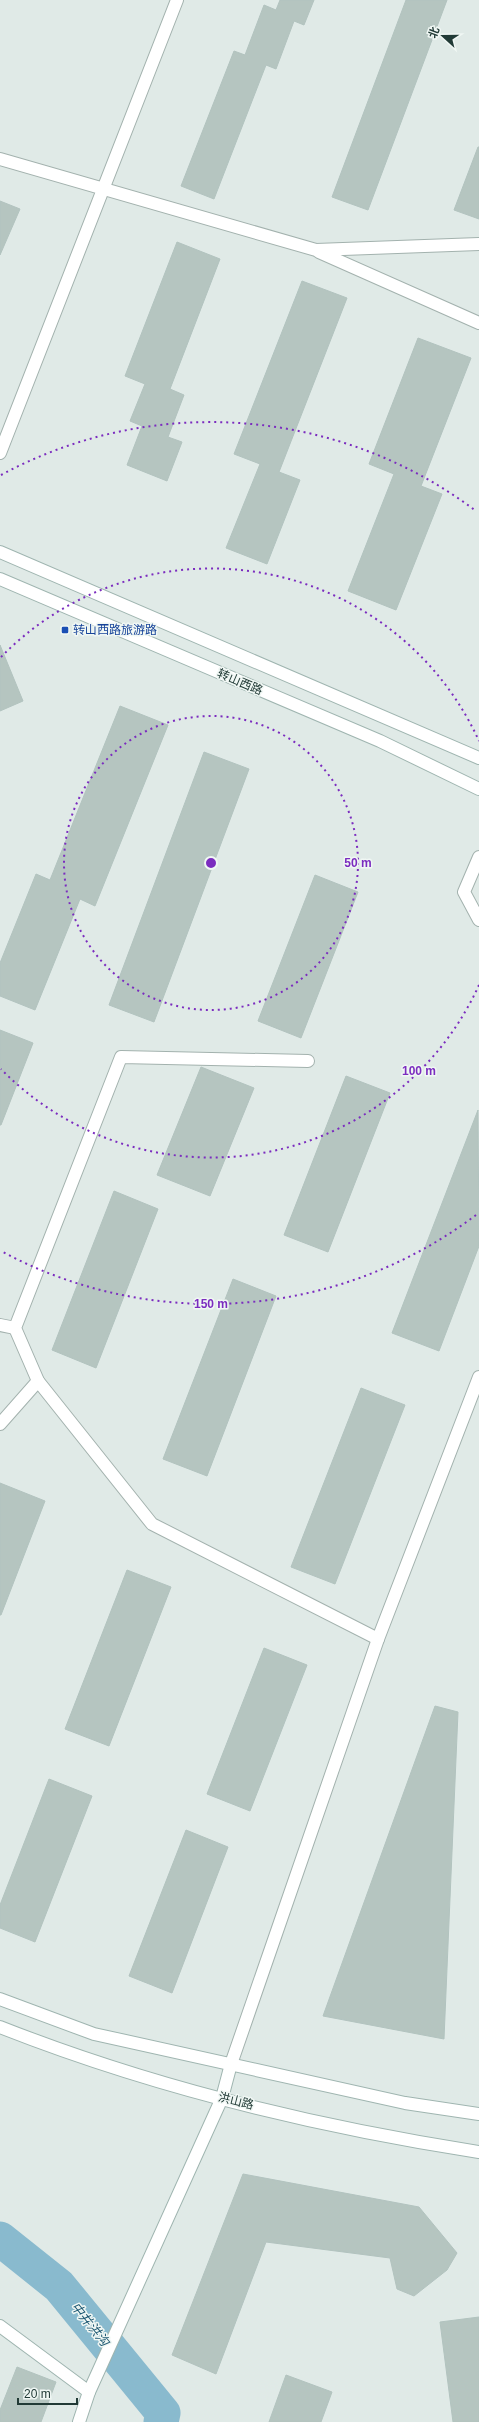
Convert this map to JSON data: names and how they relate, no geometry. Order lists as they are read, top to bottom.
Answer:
{
  "streets": {
    "street": ["转山西路", "洪山路"]
  },
  "water": ["中井洪沟"],
  "places": {
    "transit": ["转山西路旅游路"]
  },
  "scale_bar": "20 m",
  "north": "left",
  "rings": ["50 m", "100 m", "150 m"]
}
